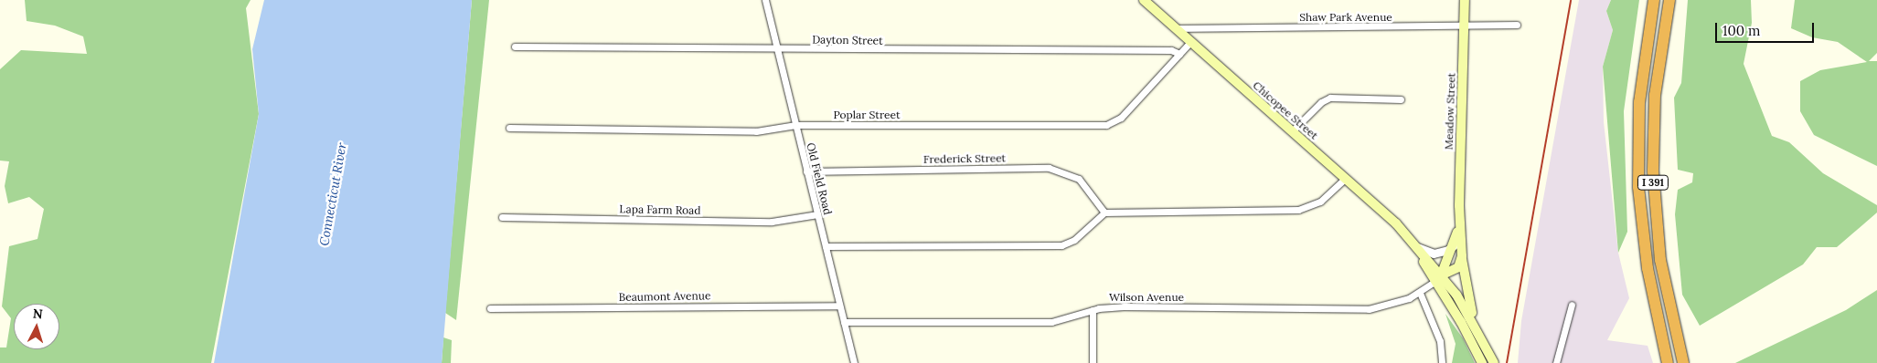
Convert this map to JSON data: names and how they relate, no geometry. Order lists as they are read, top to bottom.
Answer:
{
  "streets": {
    "highway": ["I 391"],
    "main road": ["Chicopee Street", "Meadow Street"],
    "street": [
      "Shaw Park Avenue",
      "Dayton Street",
      "Poplar Street",
      "Frederick Street",
      "Old Field Road",
      "Lapa Farm Road",
      "Beaumont Avenue",
      "Wilson Avenue"
    ]
  },
  "crossings": [
    ["Shaw Park Avenue", "Chicopee Street"],
    ["Shaw Park Avenue", "Meadow Street"],
    ["Dayton Street", "Poplar Street"],
    ["Dayton Street", "Old Field Road"],
    ["Chicopee Street", "Meadow Street"],
    ["Chicopee Street", "Poplar Street"],
    ["Chicopee Street", "Wilson Avenue"],
    ["Meadow Street", "Wilson Avenue"],
    ["Poplar Street", "Old Field Road"],
    ["Frederick Street", "Old Field Road"],
    ["Old Field Road", "Lapa Farm Road"],
    ["Old Field Road", "Beaumont Avenue"],
    ["Old Field Road", "Wilson Avenue"]
  ],
  "water": ["Connecticut River"],
  "scale_bar": "100 m",
  "north": "top"
}
